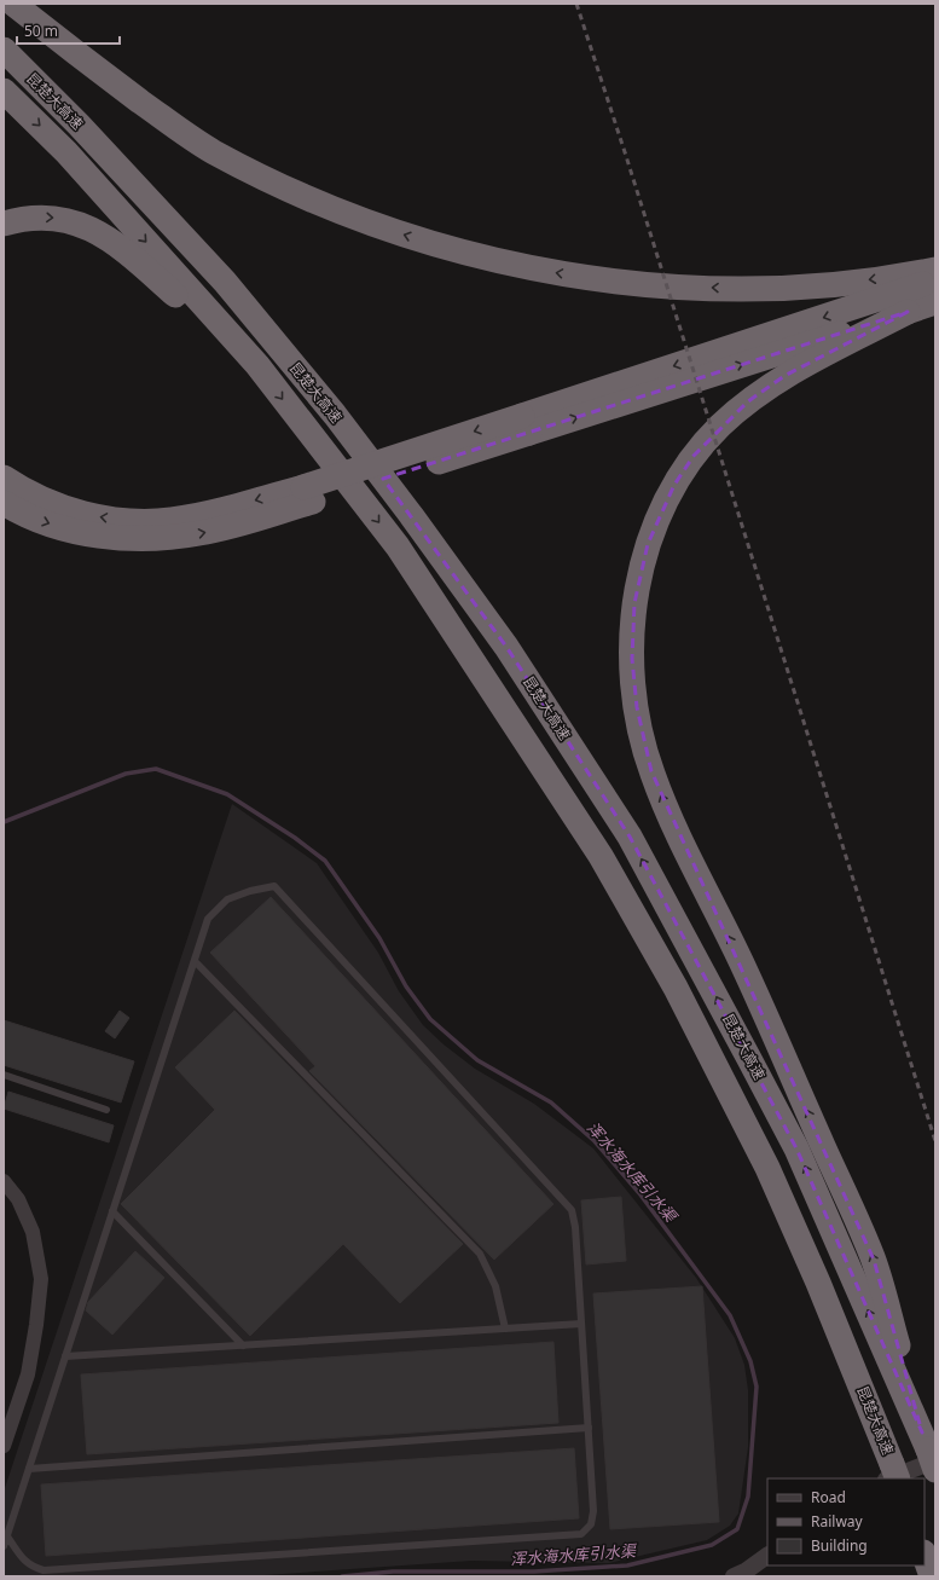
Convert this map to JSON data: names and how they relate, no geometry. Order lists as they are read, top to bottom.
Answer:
{
  "streets": {
    "highway": ["昆楚大高速"]
  },
  "water": ["浑水海水库引水渠"],
  "legend": ["Road", "Railway", "Building"],
  "scale_bar": "50 m"
}
